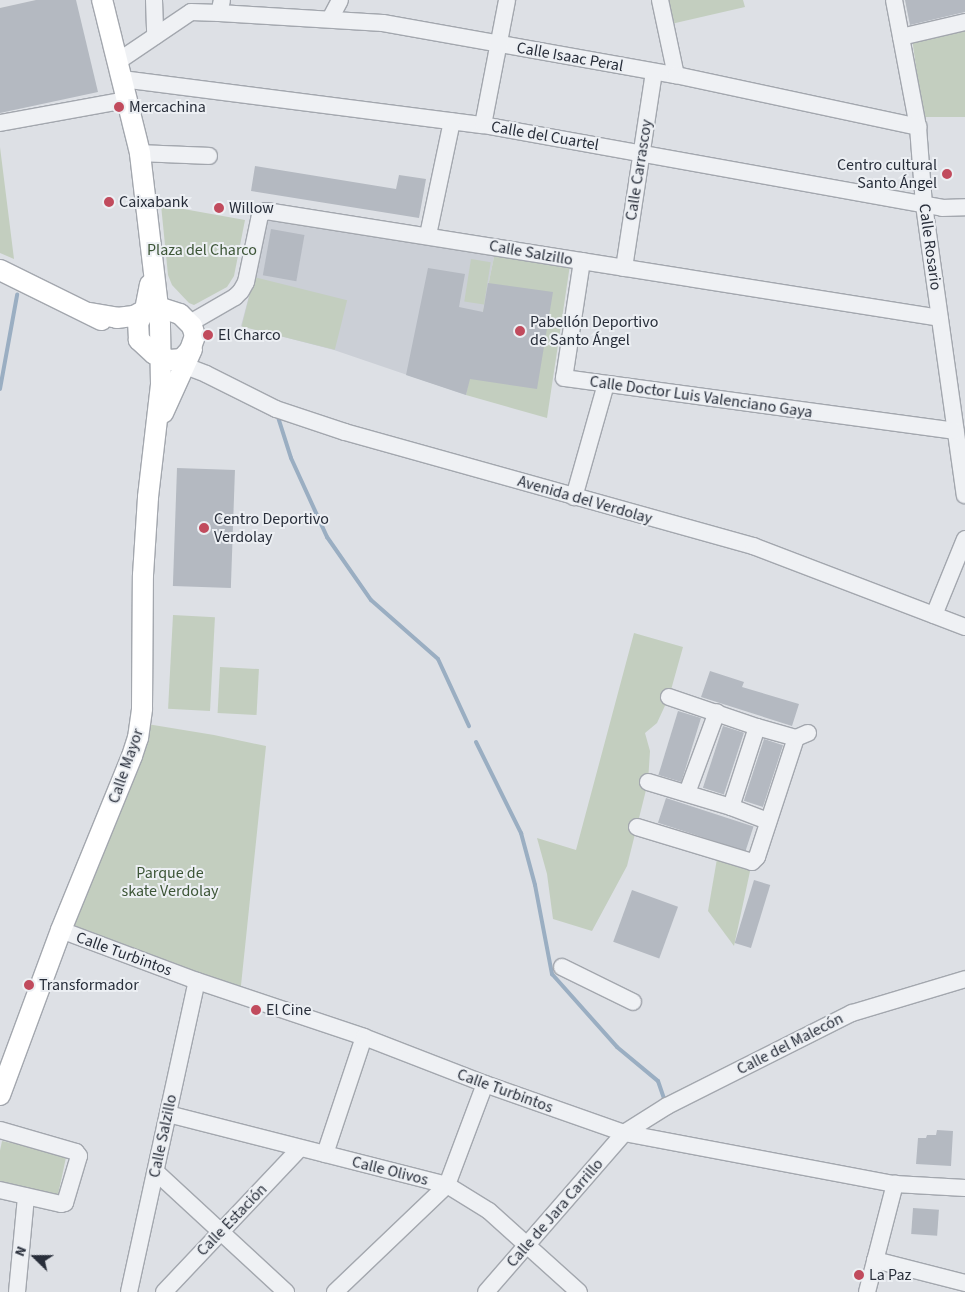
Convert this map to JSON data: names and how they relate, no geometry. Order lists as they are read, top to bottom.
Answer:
{
  "streets": {
    "main road": ["Calle Mayor"],
    "street": [
      "Calle Isaac Peral",
      "Calle del Cuartel",
      "Calle Carrascoy",
      "Calle Rosario",
      "Calle Salzillo",
      "Calle Doctor Luis Valenciano Gaya",
      "Avenida del Verdolay",
      "Calle Turbintos",
      "Calle del Malecón",
      "Calle Olivos",
      "Calle de Jara Carrillo",
      "Calle Estación"
    ]
  },
  "crossings": [
    ["Calle Isaac Peral", "Calle del Cuartel"],
    ["Calle Isaac Peral", "Calle Carrascoy"],
    ["Calle Isaac Peral", "Calle Rosario"],
    ["Calle del Cuartel", "Calle Carrascoy"],
    ["Calle del Cuartel", "Calle Rosario"],
    ["Calle Carrascoy", "Calle Salzillo"],
    ["Calle Rosario", "Calle Salzillo"],
    ["Calle Rosario", "Calle Doctor Luis Valenciano Gaya"],
    ["Calle Salzillo", "Calle Doctor Luis Valenciano Gaya"],
    ["Calle Salzillo", "Calle Turbintos"],
    ["Calle Salzillo", "Calle Olivos"],
    ["Avenida del Verdolay", "Calle Mayor"],
    ["Calle Mayor", "Calle Turbintos"],
    ["Calle Turbintos", "Calle del Malecón"],
    ["Calle Turbintos", "Calle de Jara Carrillo"],
    ["Calle del Malecón", "Calle de Jara Carrillo"],
    ["Calle Olivos", "Calle de Jara Carrillo"],
    ["Calle Olivos", "Calle Estación"]
  ],
  "parks": ["Plaza del Charco", "Parque de skate Verdolay"],
  "places": [
    "Mercachina",
    "Centro cultural Santo Ángel",
    "Caixabank",
    "Willow",
    "Pabellón Deportivo de Santo Ángel",
    "El Charco",
    "Centro Deportivo Verdolay",
    "Transformador",
    "El Cine",
    "La Paz"
  ],
  "north": "left"
}
